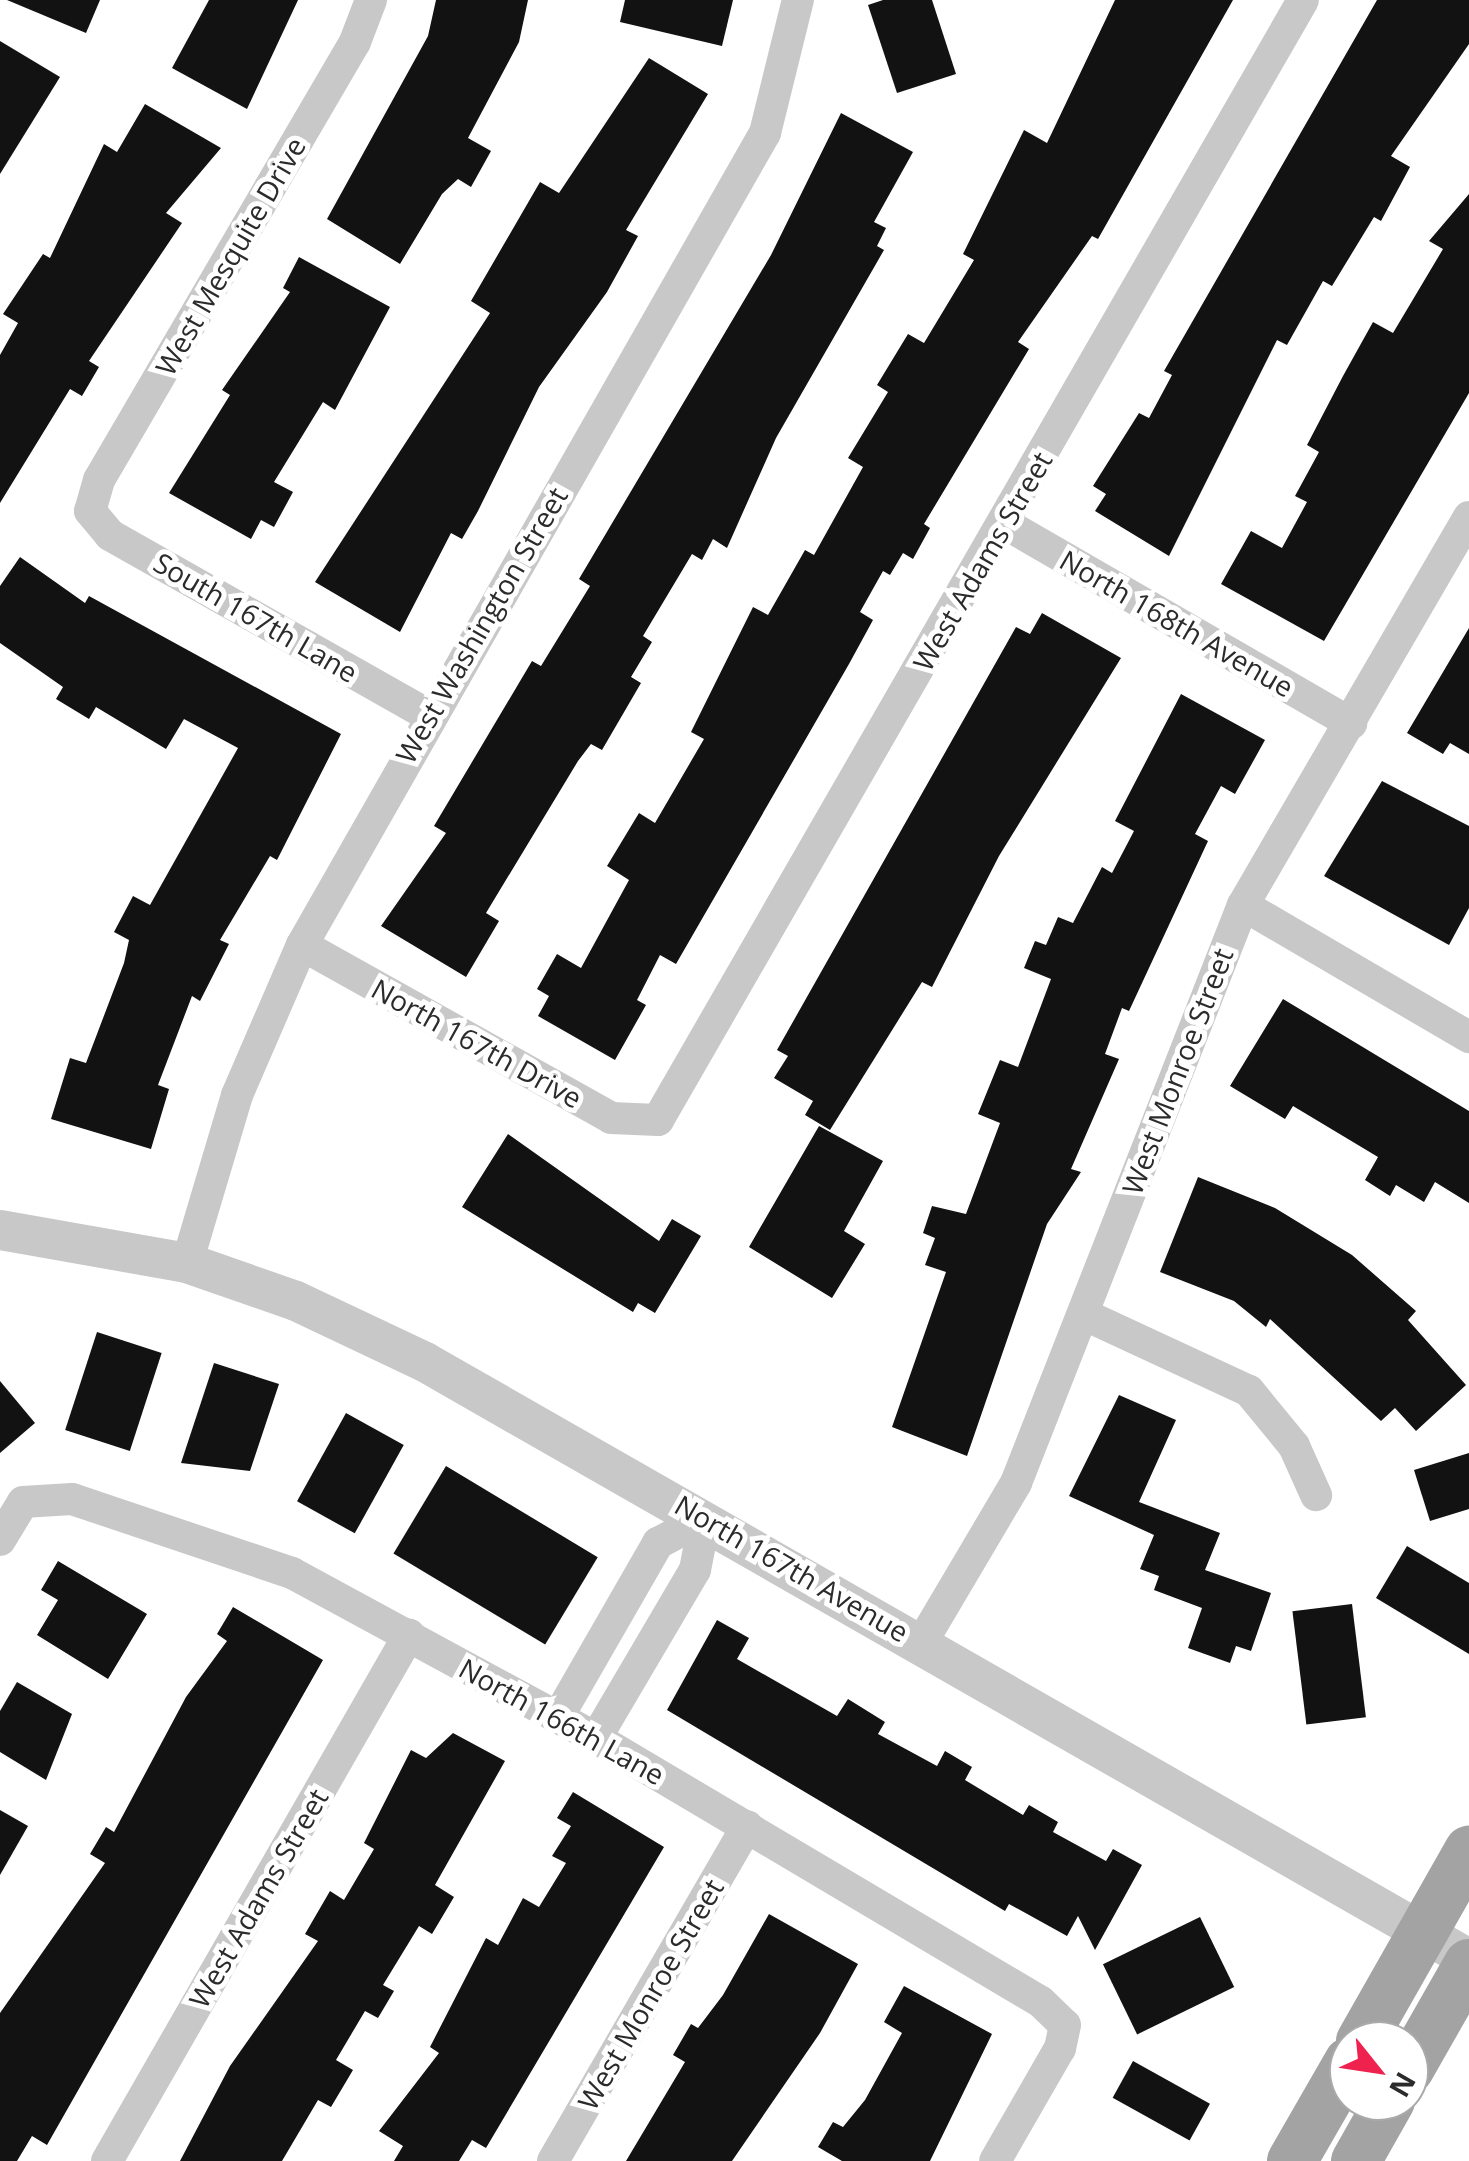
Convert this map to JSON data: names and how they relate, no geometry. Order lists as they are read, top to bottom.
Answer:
{
  "streets": {
    "street": [
      "West Mesquite Drive",
      "West Adams Street",
      "South 167th Lane",
      "North 168th Avenue",
      "West Washington Street",
      "North 167th Drive",
      "West Monroe Street",
      "North 167th Avenue",
      "North 166th Lane"
    ]
  },
  "crossings": [
    ["West Mesquite Drive", "South 167th Lane"],
    ["West Adams Street", "North 168th Avenue"],
    ["West Adams Street", "North 167th Drive"],
    ["West Adams Street", "North 166th Lane"],
    ["South 167th Lane", "West Washington Street"],
    ["North 168th Avenue", "West Monroe Street"],
    ["West Washington Street", "North 167th Drive"],
    ["West Washington Street", "North 167th Avenue"],
    ["West Monroe Street", "North 167th Avenue"],
    ["West Monroe Street", "North 166th Lane"]
  ],
  "north": "bottom right"
}
